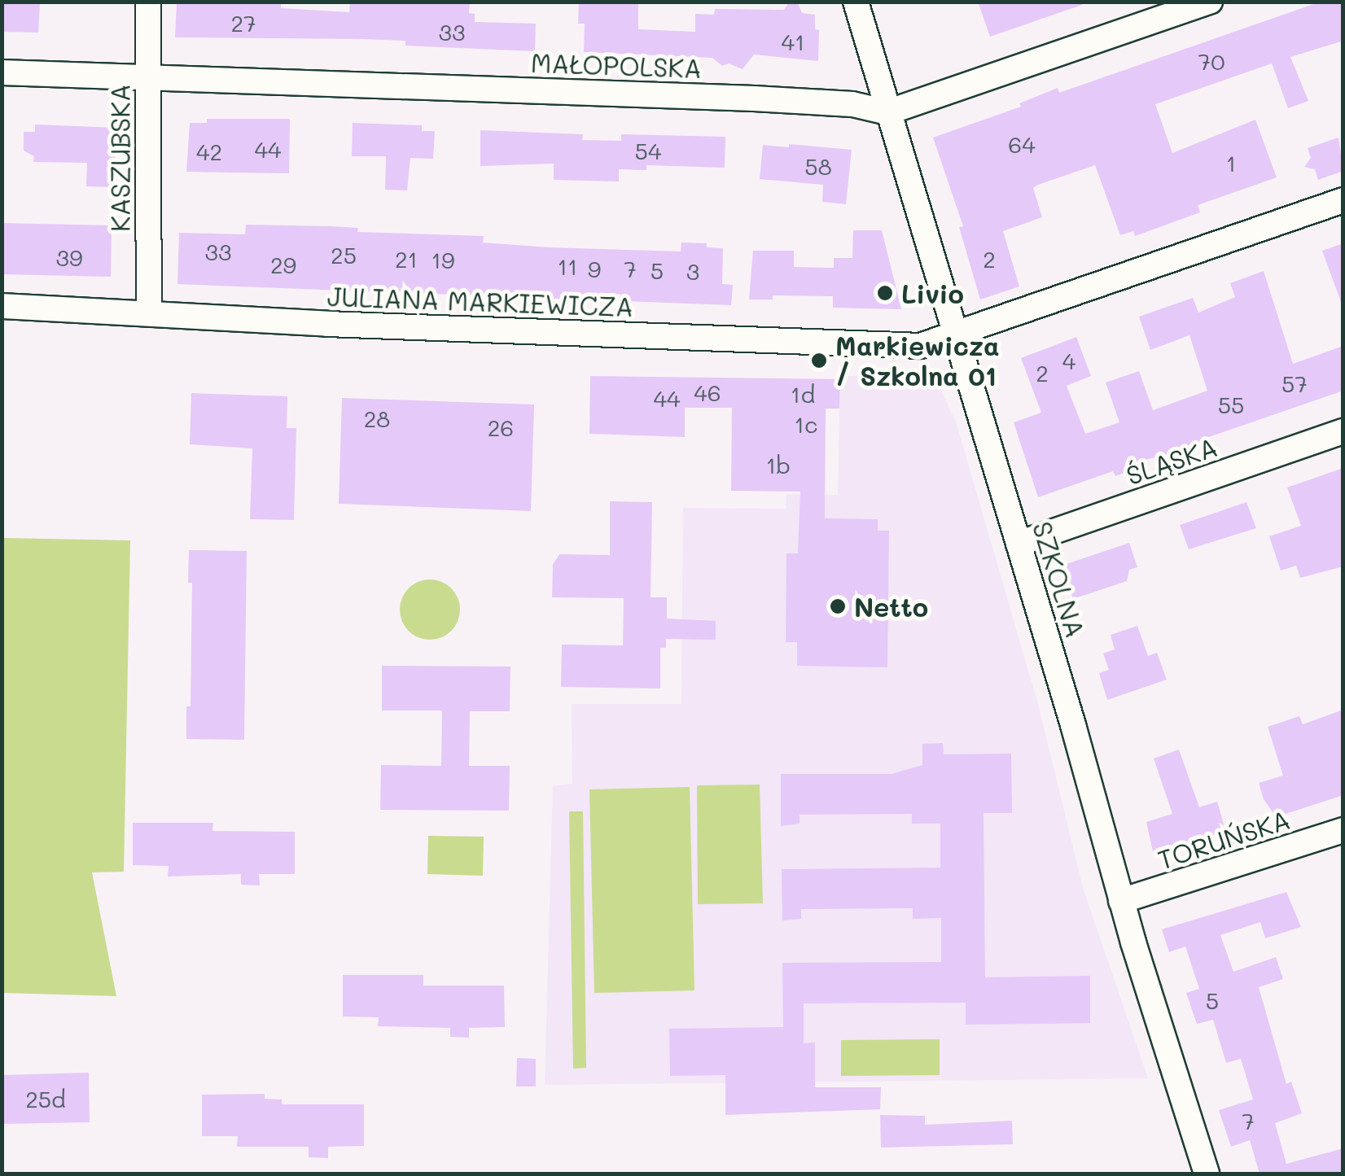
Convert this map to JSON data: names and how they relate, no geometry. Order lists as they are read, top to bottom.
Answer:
{
  "streets": {
    "street": [
      "MAŁOPOLSKA",
      "KASZUBSKA",
      "JULIANA MARKIEWICZA",
      "ŚLĄSKA",
      "SZKOLNA",
      "TORUŃSKA"
    ]
  },
  "crossings": [
    ["MAŁOPOLSKA", "KASZUBSKA"],
    ["MAŁOPOLSKA", "SZKOLNA"],
    ["KASZUBSKA", "JULIANA MARKIEWICZA"],
    ["JULIANA MARKIEWICZA", "SZKOLNA"],
    ["ŚLĄSKA", "SZKOLNA"],
    ["SZKOLNA", "TORUŃSKA"]
  ],
  "places": ["Livio", "Markiewicza / Szkolna 01", "Netto"],
  "house_numbers": [
    "27",
    "33",
    "41",
    "70",
    "64",
    "44",
    "54",
    "42",
    "1",
    "58",
    "33",
    "25",
    "39",
    "21",
    "2",
    "19",
    "29",
    "11",
    "9",
    "7",
    "5",
    "3",
    "4",
    "2",
    "57",
    "46",
    "1d",
    "44",
    "55",
    "28",
    "1c",
    "26",
    "1b",
    "5",
    "25d",
    "7"
  ]
}
